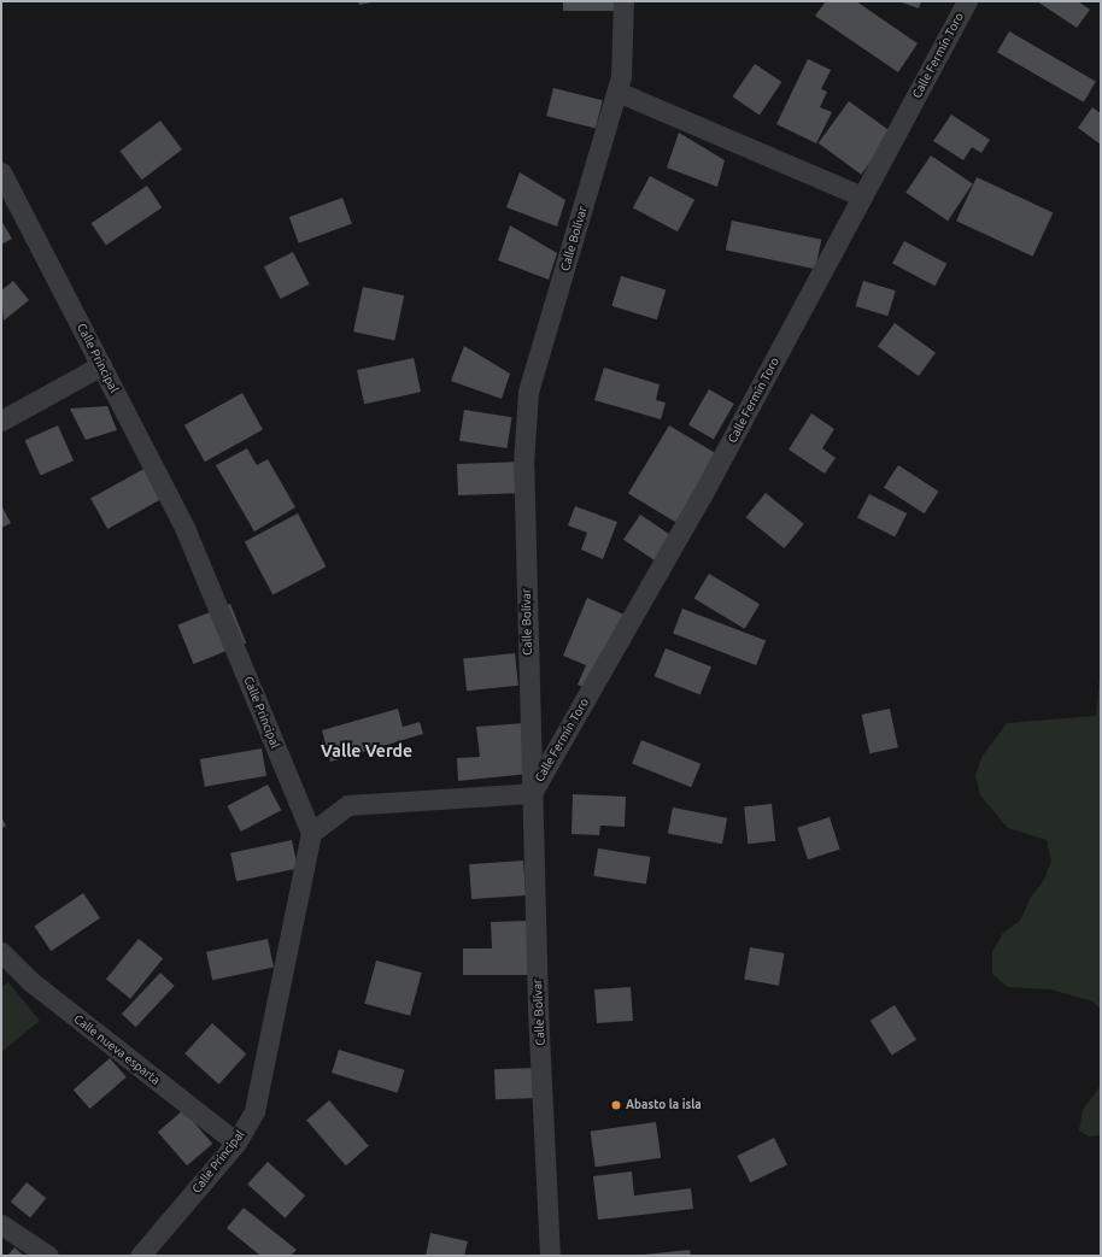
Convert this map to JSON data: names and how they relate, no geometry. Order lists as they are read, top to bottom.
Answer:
{
  "streets": {
    "street": [
      "Calle Fermín Toro",
      "Calle Bolívar",
      "Calle Principal",
      "Calle nueva esparta"
    ]
  },
  "crossings": [
    ["Calle Fermín Toro", "Calle Bolívar"],
    ["Calle Principal", "Calle nueva esparta"]
  ],
  "districts": ["Valle Verde"],
  "places": ["Abasto la isla"]
}
